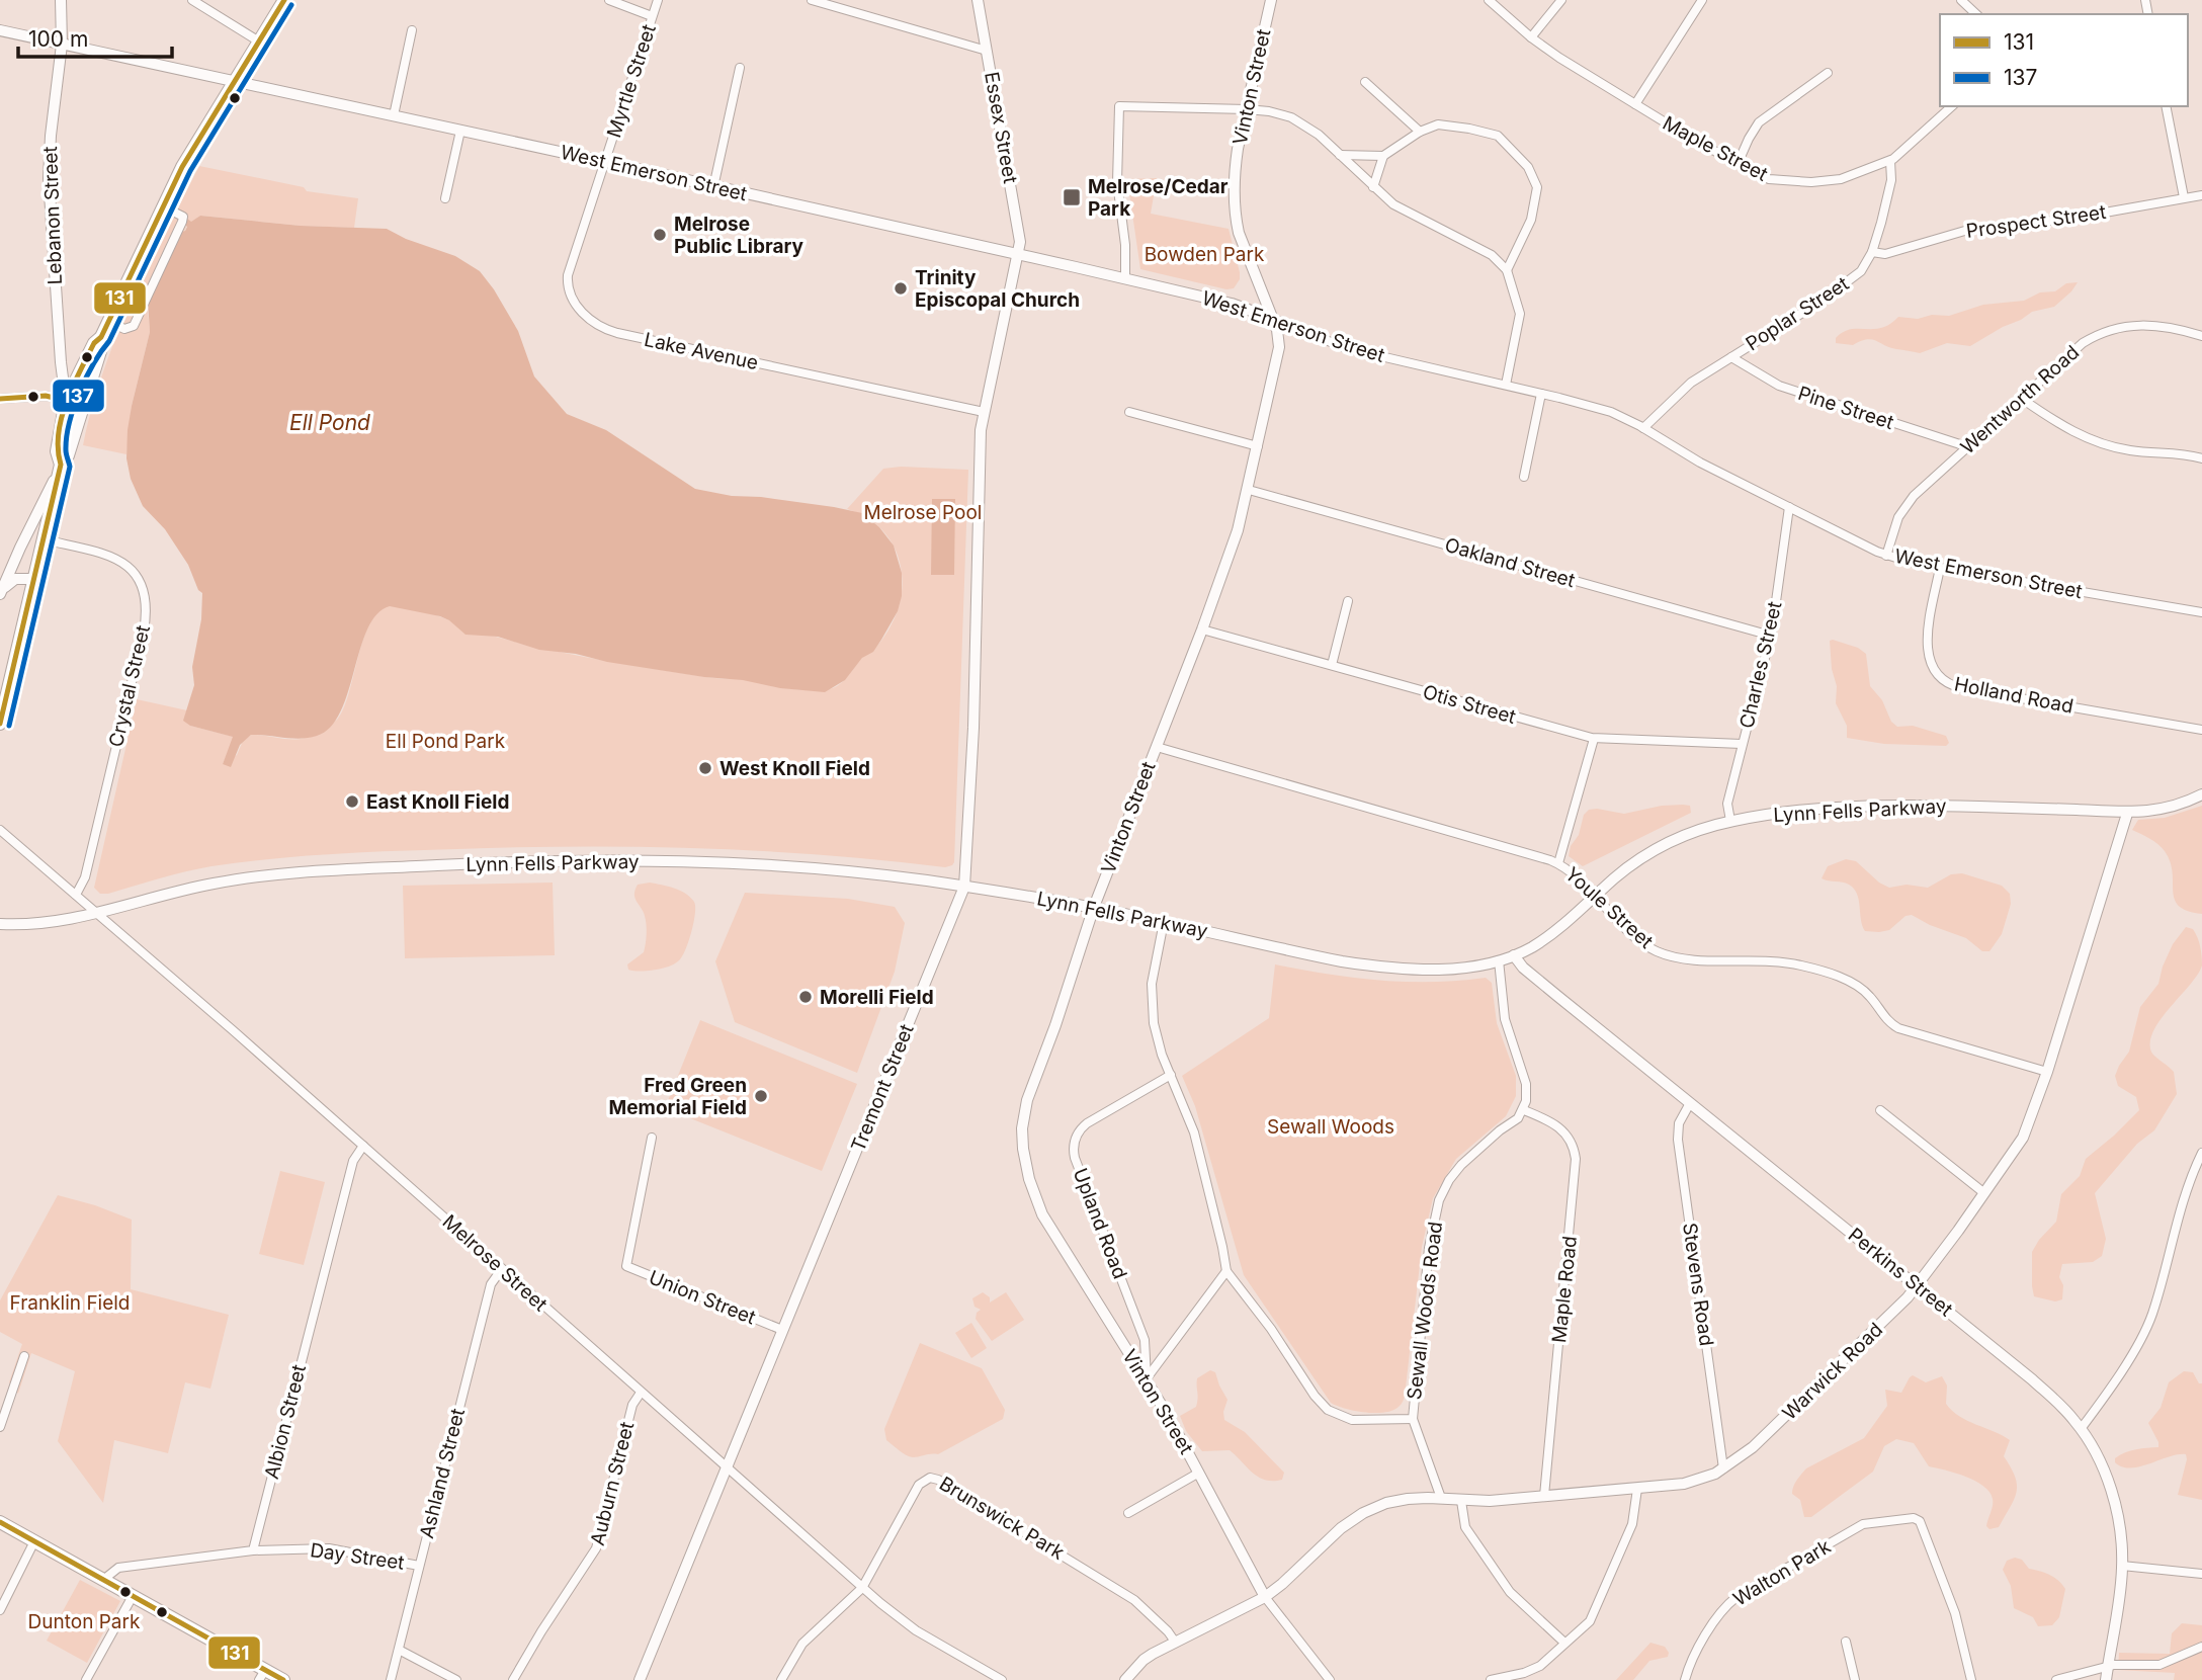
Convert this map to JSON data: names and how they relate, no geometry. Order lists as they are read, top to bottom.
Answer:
{
  "streets": {
    "street": [
      "Myrtle Street",
      "Vinton Street",
      "Essex Street",
      "Maple Street",
      "West Emerson Street",
      "Lebanon Street",
      "Prospect Street",
      "Poplar Street",
      "Lake Avenue",
      "Wentworth Road",
      "Pine Street",
      "Oakland Street",
      "Charles Street",
      "Crystal Street",
      "Holland Road",
      "Otis Street",
      "Lynn Fells Parkway",
      "Youle Street",
      "Tremont Street",
      "Upland Road",
      "Melrose Street",
      "Perkins Street",
      "Stevens Road",
      "Maple Road",
      "Union Street",
      "Sewall Woods Road",
      "Warwick Road",
      "Albion Street",
      "Ashland Street",
      "Auburn Street",
      "Brunswick Park",
      "Day Street",
      "Walton Park"
    ]
  },
  "crossings": [
    ["Myrtle Street", "West Emerson Street"],
    ["Myrtle Street", "Lake Avenue"],
    ["Vinton Street", "West Emerson Street"],
    ["Vinton Street", "Oakland Street"],
    ["Vinton Street", "Otis Street"],
    ["Vinton Street", "Lynn Fells Parkway"],
    ["Vinton Street", "Youle Street"],
    ["Vinton Street", "Upland Road"],
    ["Vinton Street", "Warwick Road"],
    ["Essex Street", "West Emerson Street"],
    ["Essex Street", "Tremont Street"],
    ["Maple Street", "Poplar Street"],
    ["West Emerson Street", "Lebanon Street"],
    ["West Emerson Street", "Poplar Street"],
    ["West Emerson Street", "Lake Avenue"],
    ["West Emerson Street", "Wentworth Road"],
    ["West Emerson Street", "Charles Street"],
    ["West Emerson Street", "Holland Road"],
    ["West Emerson Street", "Tremont Street"],
    ["Prospect Street", "Poplar Street"],
    ["Poplar Street", "Pine Street"],
    ["Lake Avenue", "Tremont Street"],
    ["Wentworth Road", "Pine Street"],
    ["Oakland Street", "Charles Street"],
    ["Charles Street", "Otis Street"],
    ["Charles Street", "Lynn Fells Parkway"],
    ["Crystal Street", "Melrose Street"],
    ["Lynn Fells Parkway", "Youle Street"],
    ["Lynn Fells Parkway", "Tremont Street"],
    ["Lynn Fells Parkway", "Melrose Street"],
    ["Lynn Fells Parkway", "Perkins Street"],
    ["Lynn Fells Parkway", "Sewall Woods Road"],
    ["Lynn Fells Parkway", "Warwick Road"],
    ["Youle Street", "Warwick Road"],
    ["Tremont Street", "Melrose Street"],
    ["Tremont Street", "Union Street"],
    ["Upland Road", "Sewall Woods Road"],
    ["Melrose Street", "Albion Street"],
    ["Melrose Street", "Ashland Street"],
    ["Melrose Street", "Auburn Street"],
    ["Melrose Street", "Brunswick Park"],
    ["Perkins Street", "Stevens Road"],
    ["Perkins Street", "Warwick Road"],
    ["Stevens Road", "Warwick Road"],
    ["Maple Road", "Sewall Woods Road"],
    ["Maple Road", "Warwick Road"],
    ["Albion Street", "Day Street"],
    ["Ashland Street", "Day Street"]
  ],
  "water": ["Ell Pond"],
  "parks": [
    "Bowden Park",
    "Melrose Pool",
    "Ell Pond Park",
    "Sewall Woods",
    "Franklin Field",
    "Dunton Park"
  ],
  "places": {
    "transit": ["Melrose/Cedar Park"],
    "other": [
      "Melrose Public Library",
      "Trinity Episcopal Church",
      "West Knoll Field",
      "East Knoll Field",
      "Morelli Field",
      "Fred Green Memorial Field"
    ]
  },
  "lines": ["transit line 131", "transit line 137"],
  "legend": ["131", "137"],
  "scale_bar": "100 m"
}
